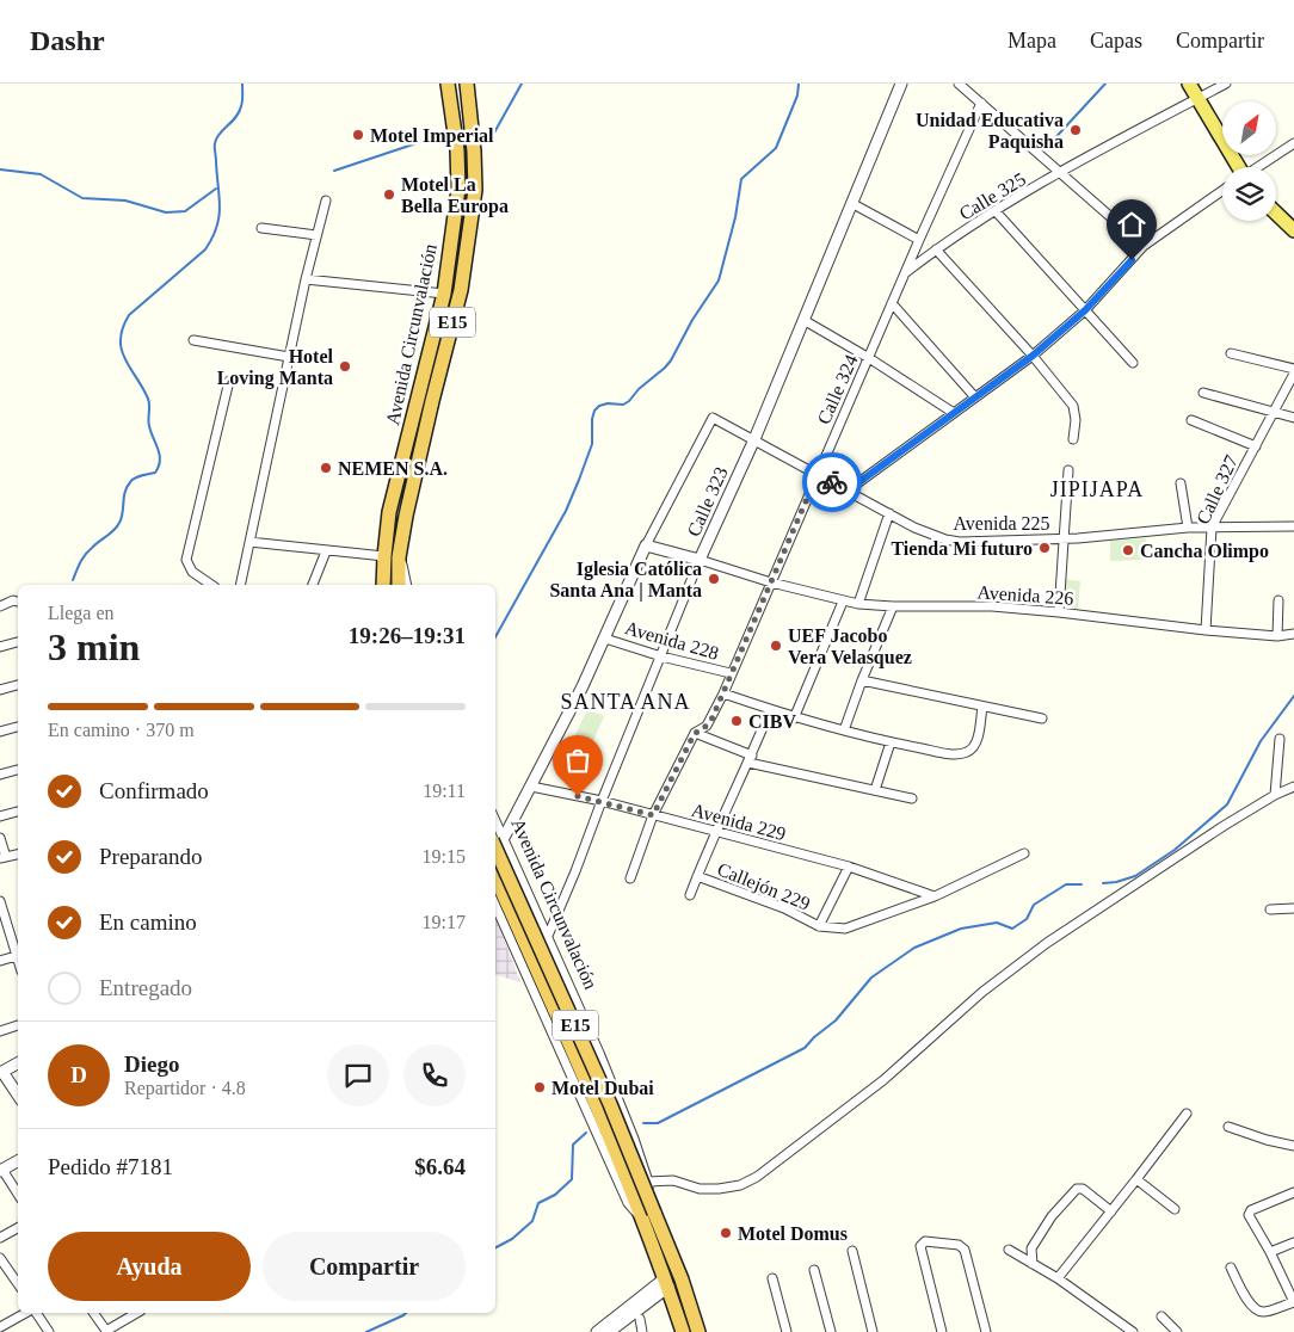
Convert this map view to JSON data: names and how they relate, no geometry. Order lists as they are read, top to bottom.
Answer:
{
  "streets": {
    "highway": ["E15", "Avenida Circunvalación"],
    "street": [
      "Calle 325",
      "Calle 324",
      "Calle 327",
      "Calle 323",
      "Avenida 225",
      "Avenida 226",
      "Avenida 228",
      "Avenida 229",
      "Callejón 229"
    ]
  },
  "crossings": [
    ["Calle 325", "Calle 324"],
    ["Avenida Circunvalación", "Calle 323"],
    ["Calle 324", "Avenida 225"],
    ["Calle 324", "Avenida 226"],
    ["Calle 324", "Avenida 228"],
    ["Calle 324", "Avenida 229"],
    ["Calle 327", "Avenida 225"],
    ["Calle 327", "Avenida 226"],
    ["Calle 323", "Avenida 225"],
    ["Calle 323", "Avenida 226"],
    ["Calle 323", "Avenida 228"],
    ["Calle 323", "Avenida 229"]
  ],
  "districts": ["JIPIJAPA", "SANTA ANA"],
  "places": [
    "Unidad Educativa Paquisha",
    "Motel Imperial",
    "Motel La Bella Europa",
    "Hotel Loving Manta",
    "NEMEN S.A.",
    "Tienda Mi futuro",
    "Cancha Olimpo",
    "Iglesia Católica Santa Ana | Manta",
    "UEF Jacobo Vera Velasquez",
    "CIBV",
    "Motel Dubai",
    "Motel Domus"
  ],
  "north": "top right",
  "page": {
    "header": "Dashr",
    "nav": ["Mapa", "Capas", "Compartir"],
    "heading": ["3 min", "Llega en", "19:26–19:31"],
    "panel": [
      "Diego",
      "Repartidor · 4.8",
      "Pedido #7181",
      "$6.64"
    ],
    "bar": "En camino · 370 m",
    "list": [
      ["Confirmado", "19:11"],
      ["Preparando", "19:15"],
      ["En camino", "19:17"],
      "Entregado"
    ],
    "round": "D",
    "buttons": ["Ayuda", "Compartir"]
  }
}
